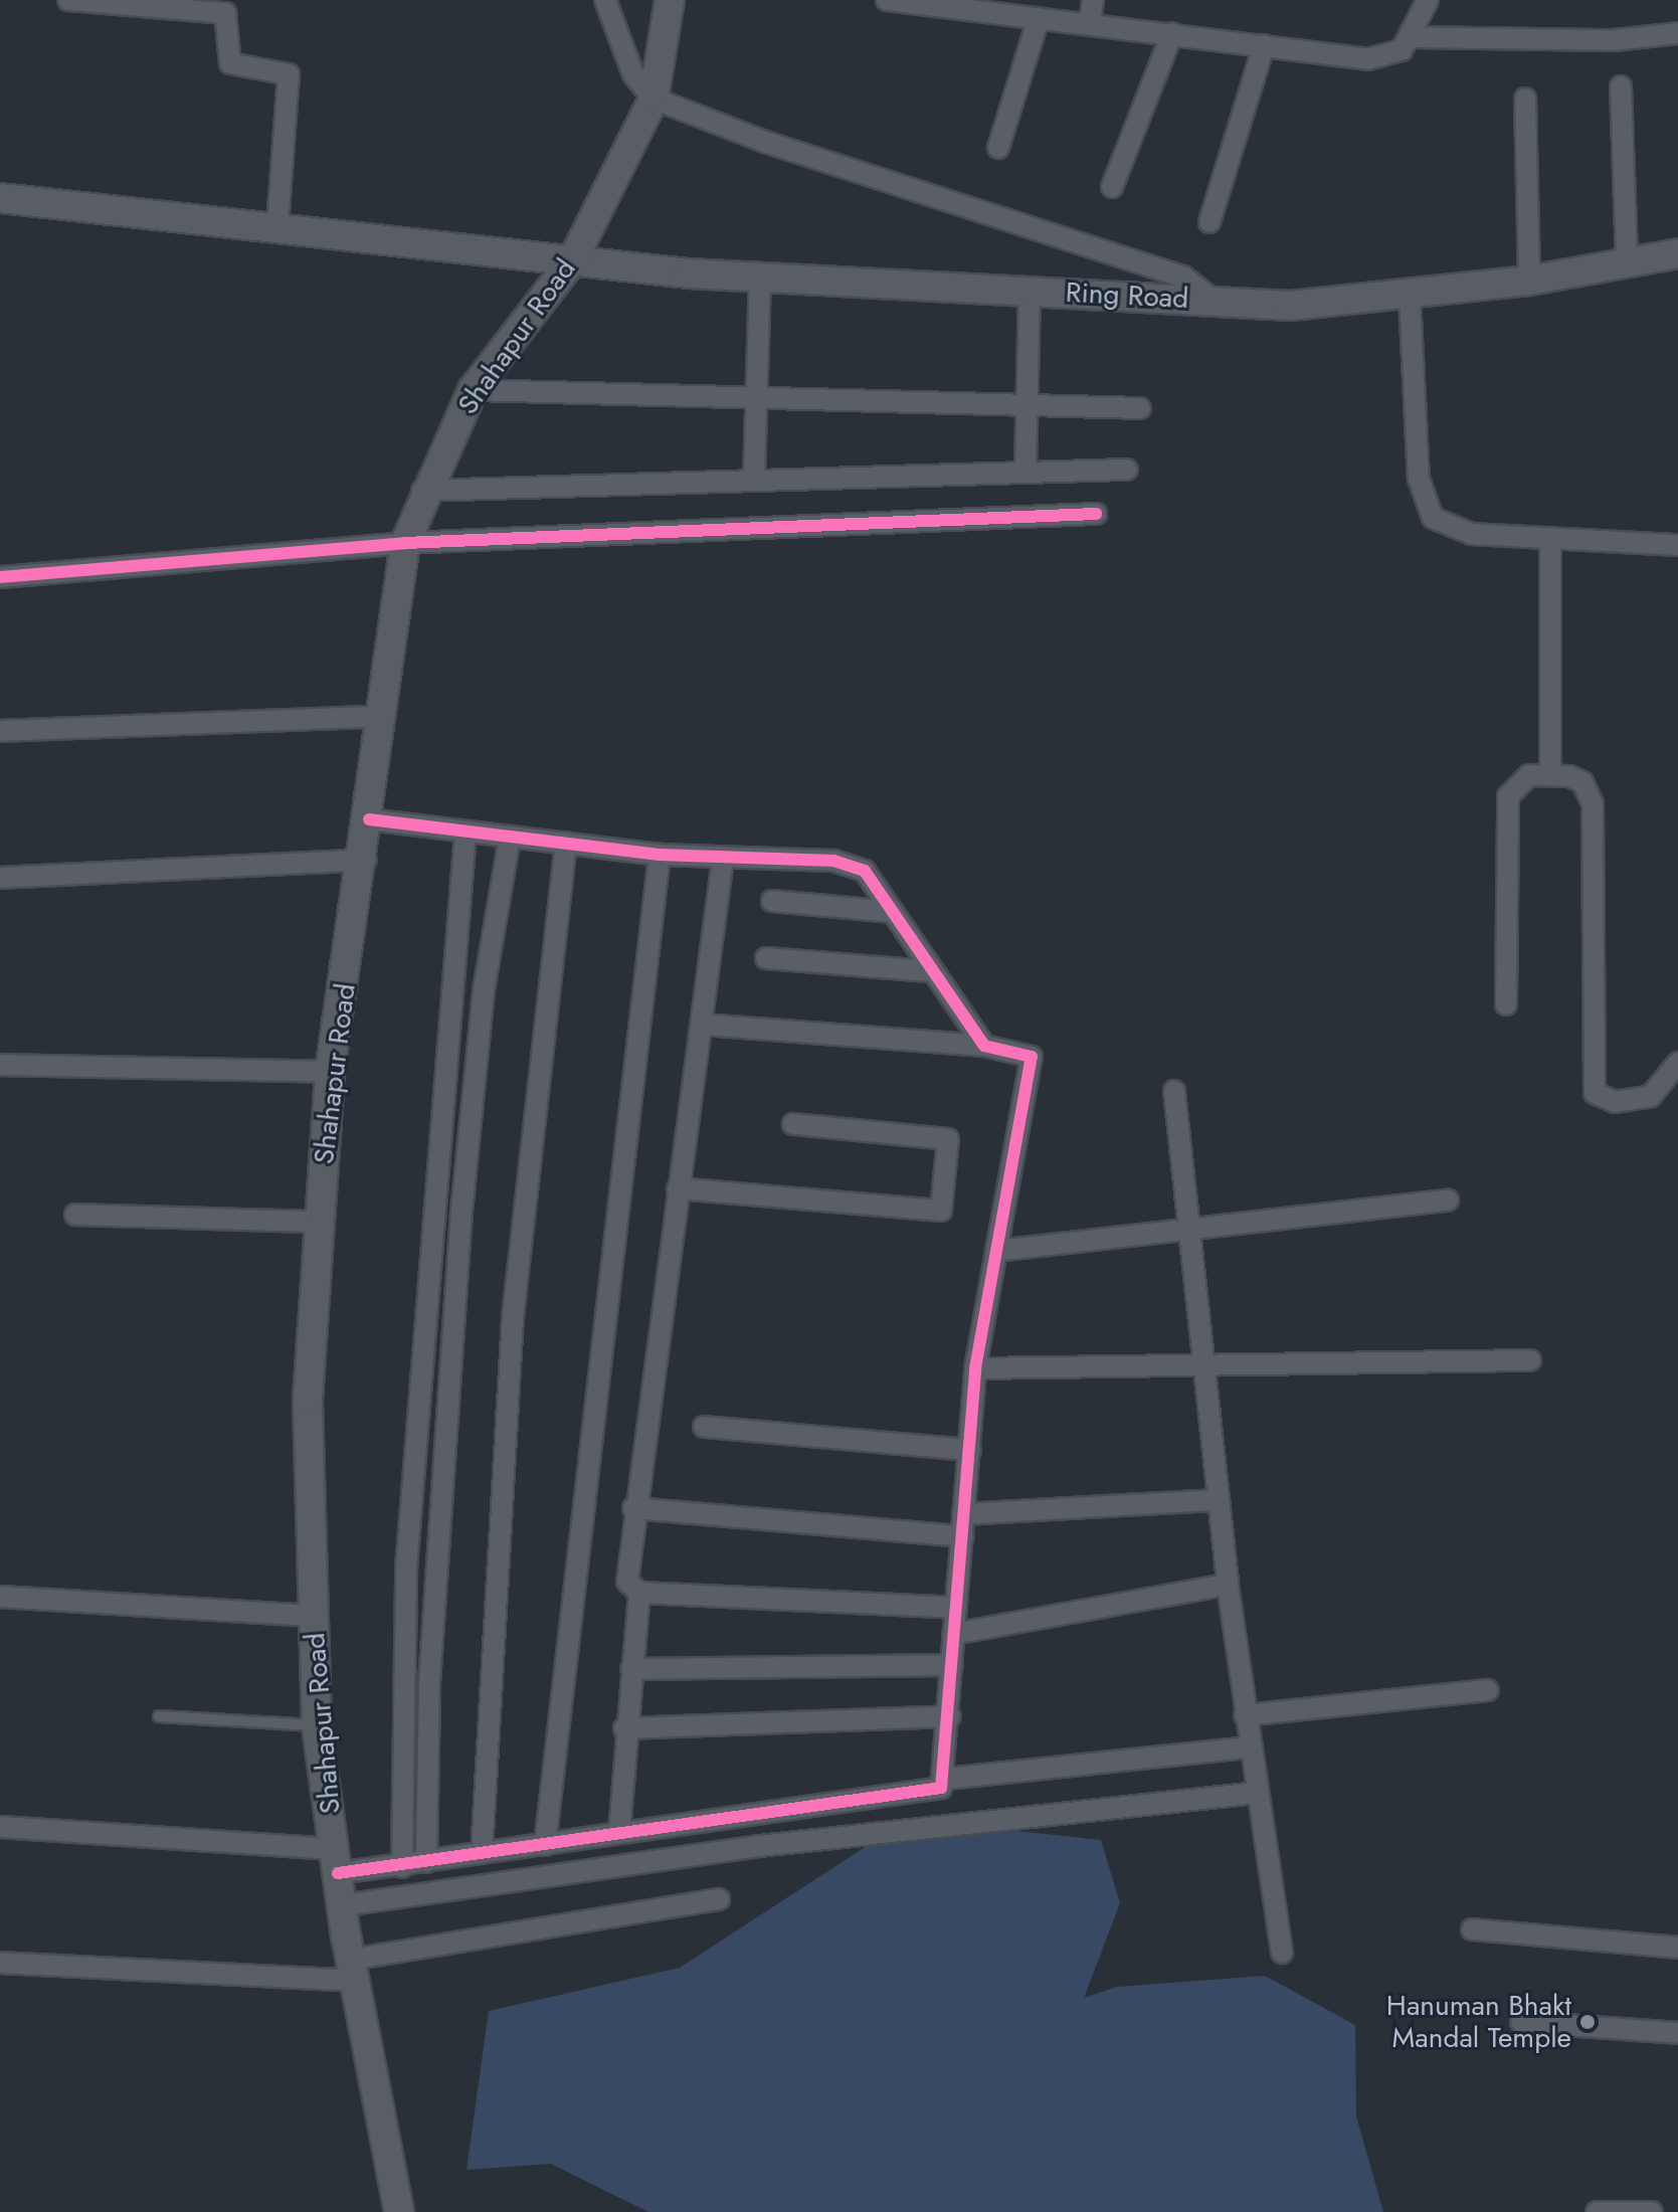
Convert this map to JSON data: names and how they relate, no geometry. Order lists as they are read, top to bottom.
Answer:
{
  "streets": {
    "main road": ["Ring Road", "Shahapur Road"]
  },
  "crossings": [
    ["Ring Road", "Shahapur Road"]
  ],
  "places": ["Hanuman Bhakt Mandal Temple"]
}
